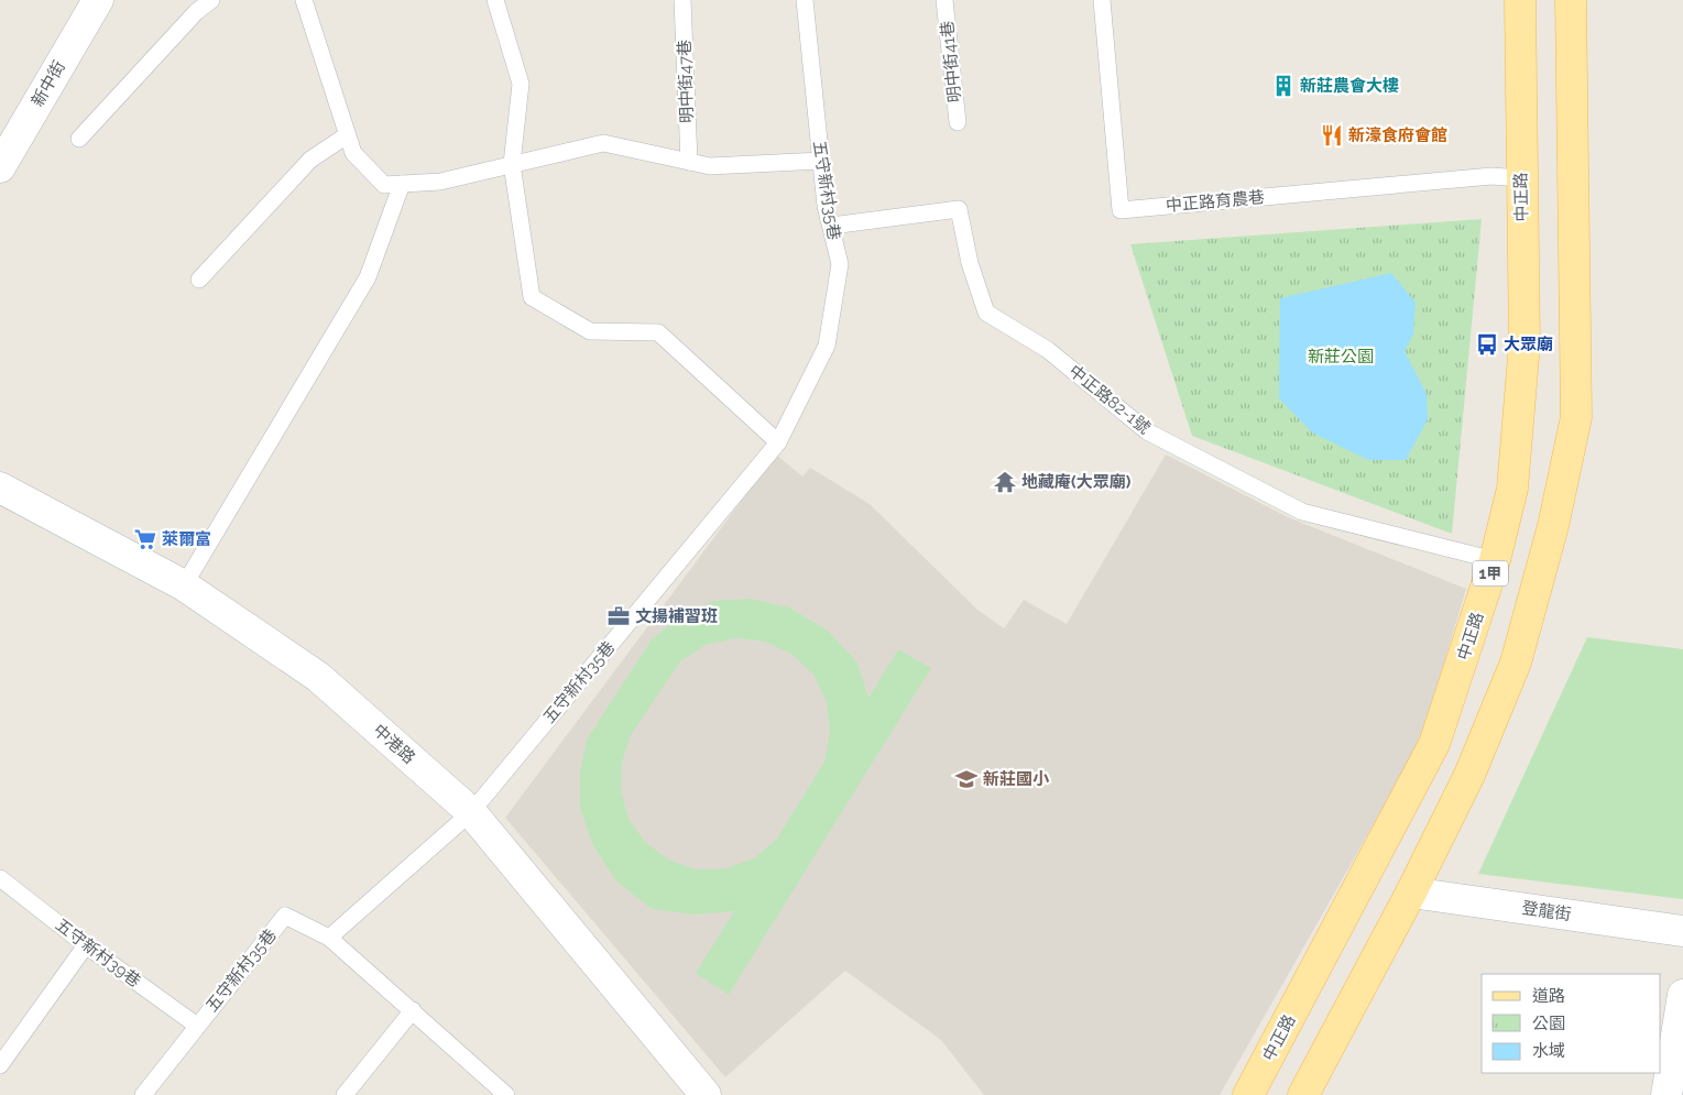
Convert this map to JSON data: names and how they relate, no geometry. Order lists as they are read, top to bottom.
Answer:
{
  "streets": {
    "main road": ["中正路", "1甲"],
    "street": ["新中街", "中港路", "登龍街"],
    "lane": [
      "明中街41巷",
      "明中街47巷",
      "五守新村35巷",
      "中正路育農巷",
      "中正路82-1號",
      "五守新村39巷"
    ]
  },
  "crossings": [
    ["五守新村35巷", "中正路82-1號"],
    ["五守新村35巷", "中港路"],
    ["五守新村35巷", "五守新村39巷"],
    ["中正路", "中正路育農巷"],
    ["中正路", "中正路82-1號"]
  ],
  "parks": ["新莊公園"],
  "places": {
    "building": ["新莊農會大樓"],
    "restaurant": ["新濠食府會館"],
    "bus stop": ["大眾廟"],
    "temple": ["地藏庵(大眾廟)"],
    "supermarket": ["萊爾富"],
    "office": ["文揚補習班"],
    "school or university": ["新莊國小"]
  },
  "legend": ["道路", "公園", "水域"]
}
